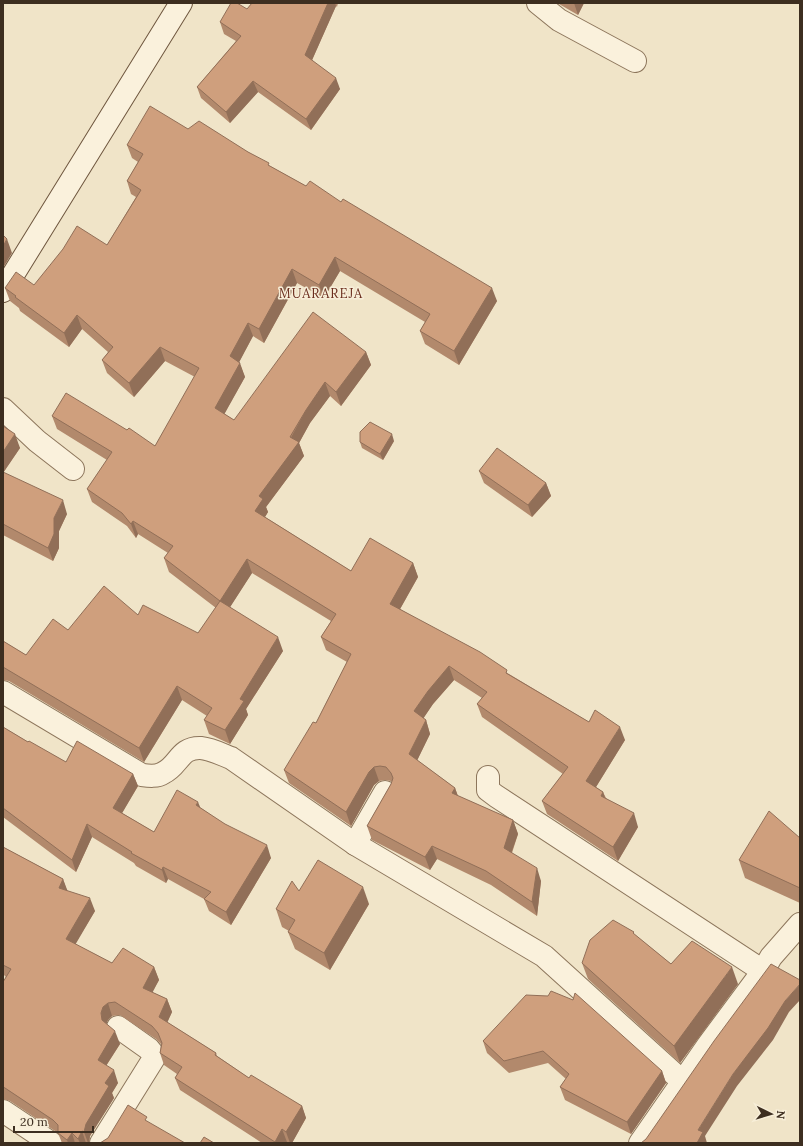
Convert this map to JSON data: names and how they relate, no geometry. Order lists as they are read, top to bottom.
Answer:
{
  "districts": ["MUARAREJA"],
  "scale_bar": "20 m",
  "north": "right"
}
